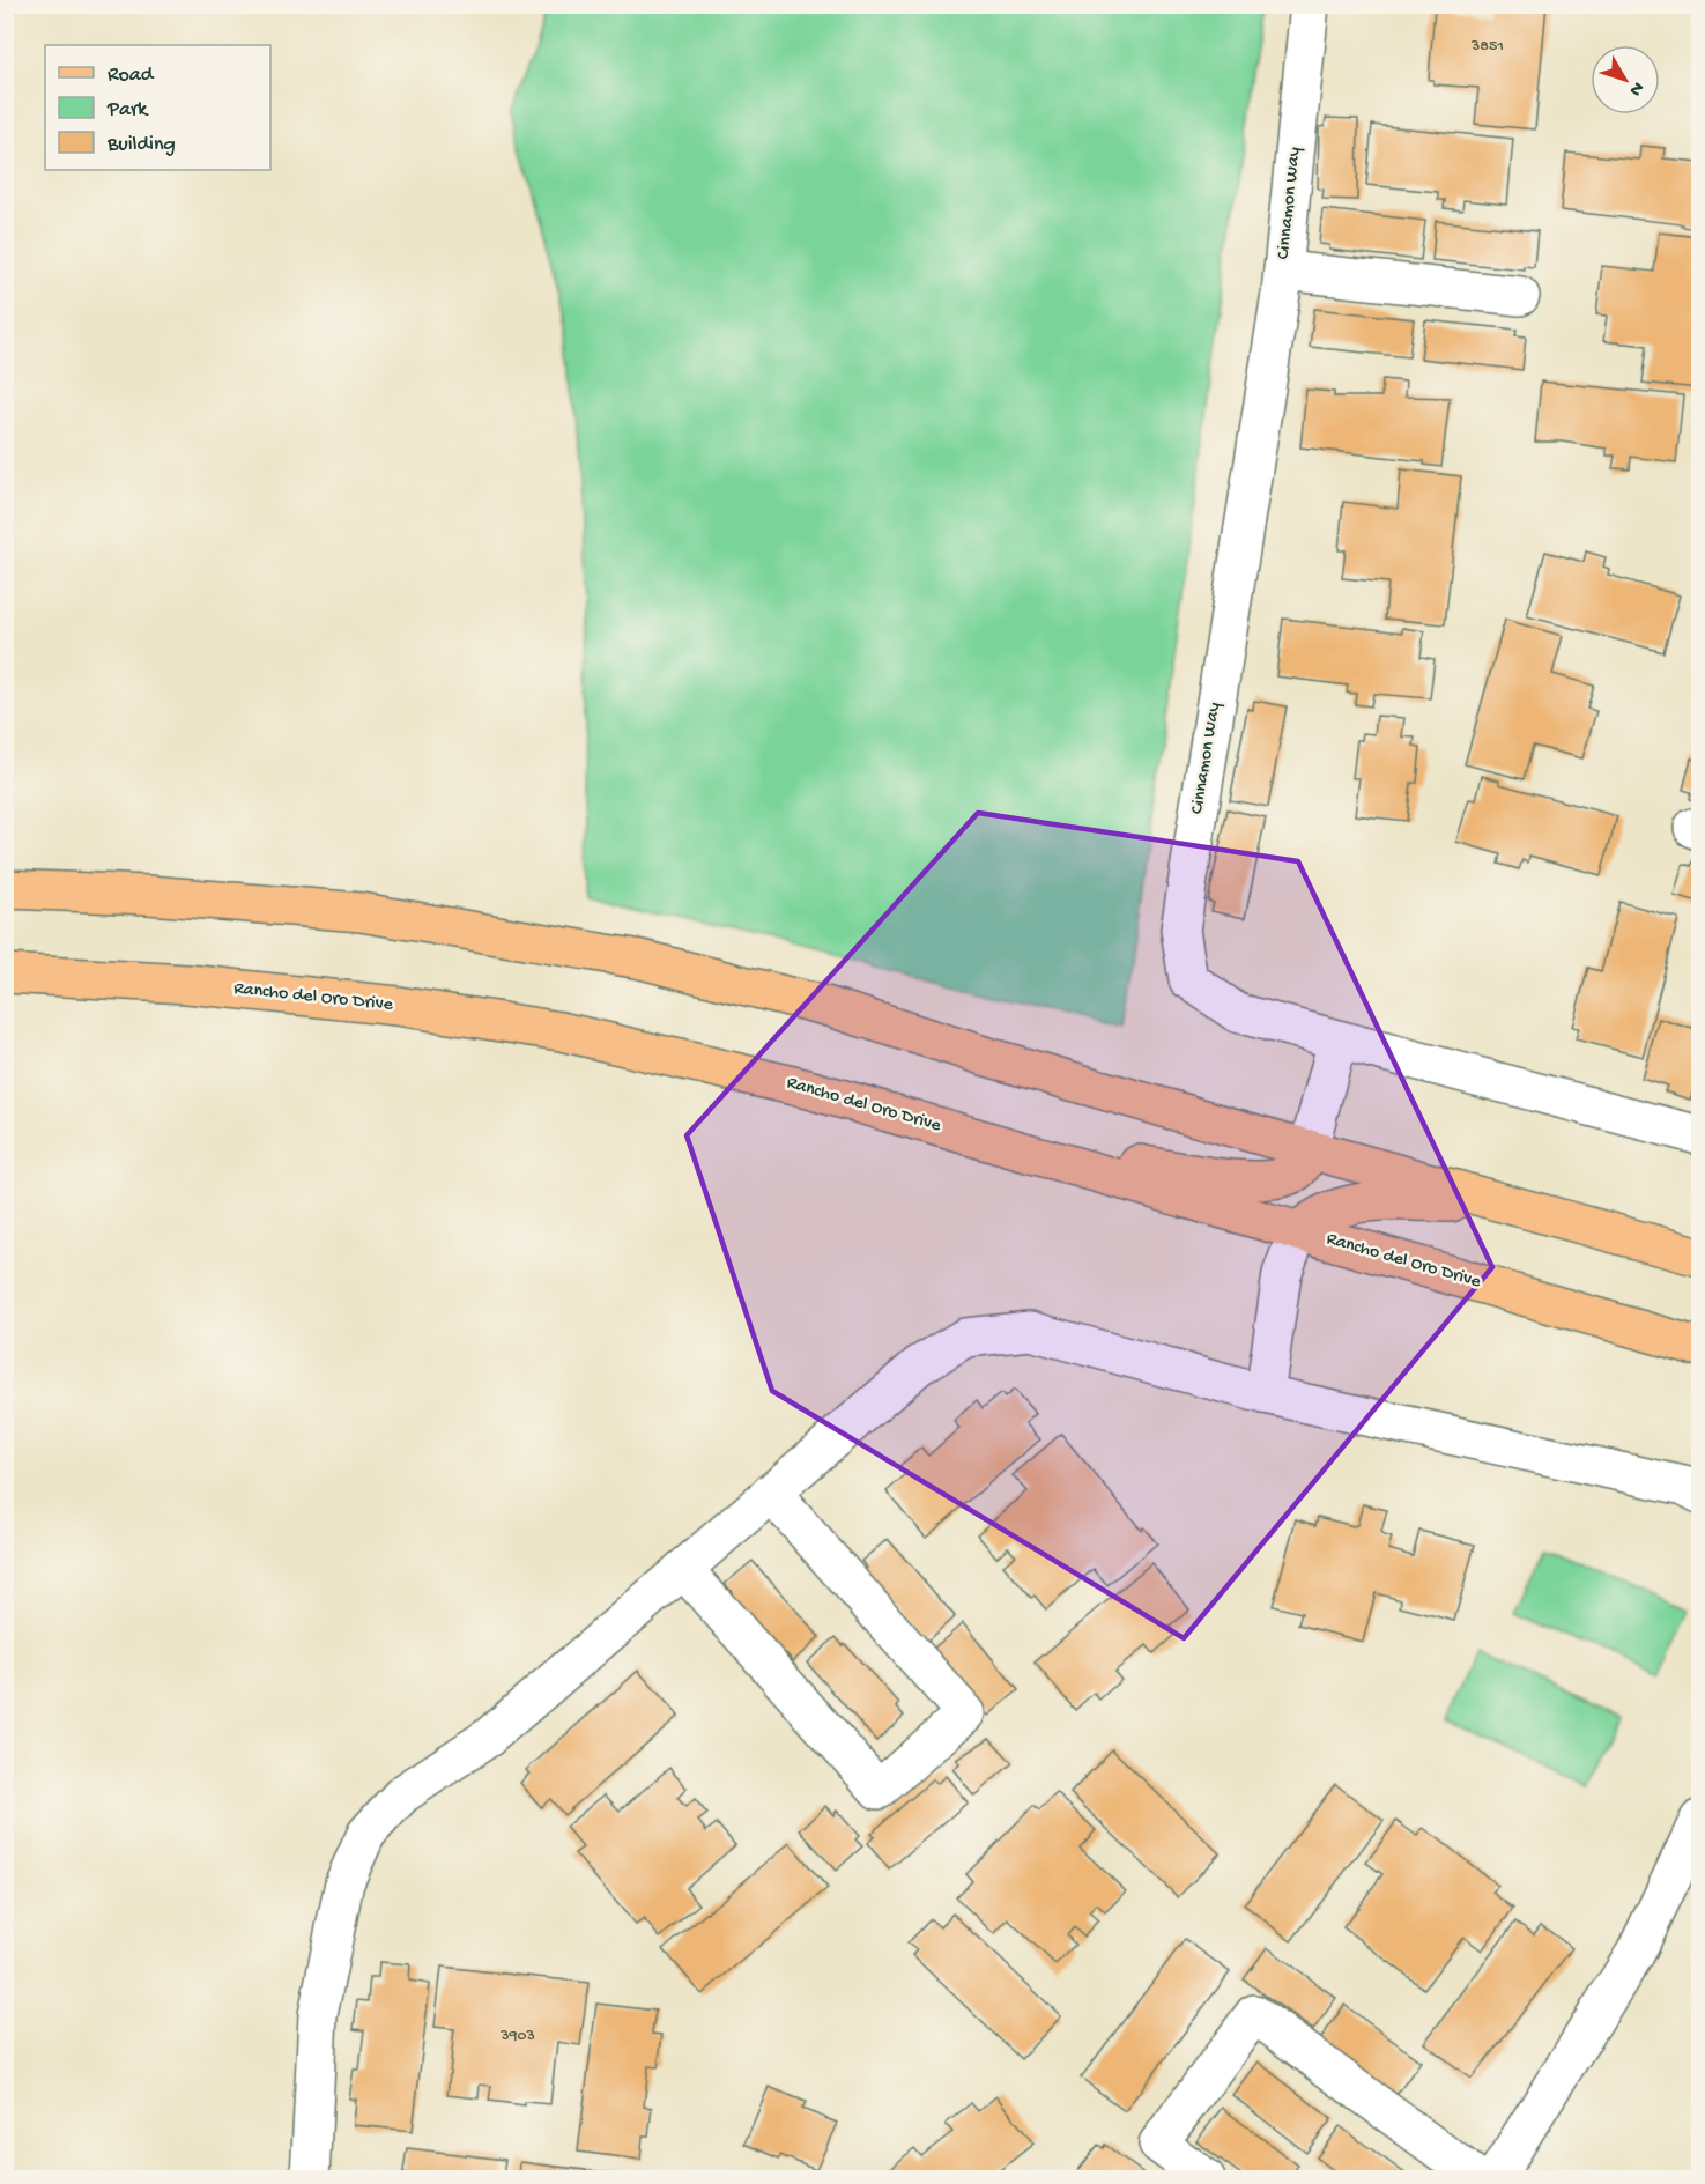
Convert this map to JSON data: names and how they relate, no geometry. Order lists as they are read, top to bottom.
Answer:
{
  "streets": {
    "main road": ["Rancho del Oro Drive"],
    "street": ["Cinnamon Way"]
  },
  "house_numbers": ["3851", "3903"],
  "legend": ["Road", "Park", "Building"],
  "north": "bottom right"
}
